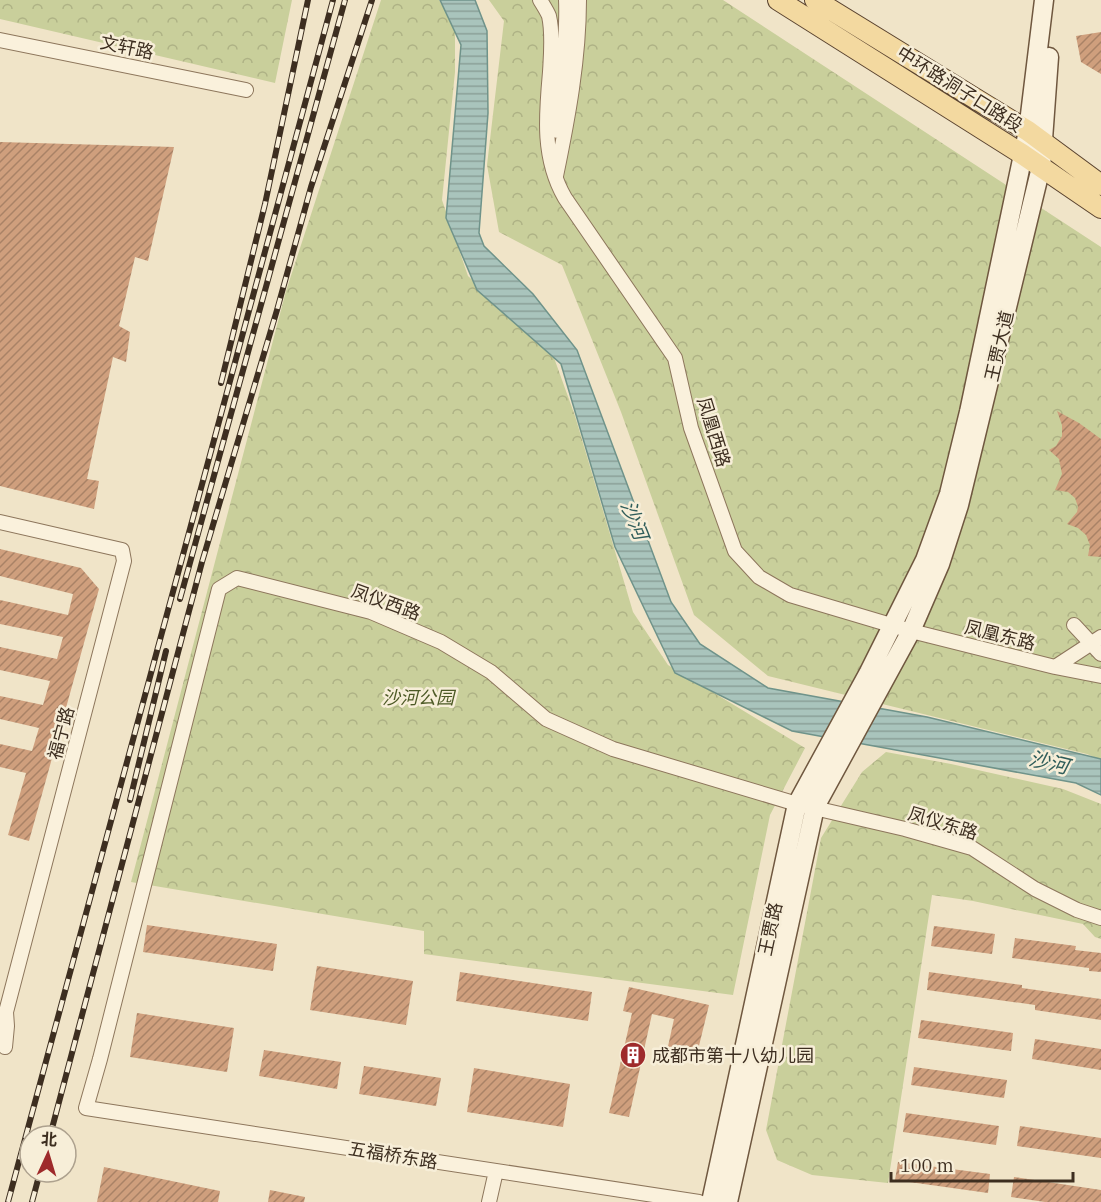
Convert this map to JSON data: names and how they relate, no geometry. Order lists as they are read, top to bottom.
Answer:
{
  "streets": {
    "main road": ["中环路洞子口路段", "王贾大道", "王贾路"],
    "street": [
      "文轩路",
      "凤凰西路",
      "凤仪西路",
      "凤凰东路",
      "福宁路",
      "凤仪东路",
      "五福桥东路"
    ]
  },
  "crossings": [
    ["中环路洞子口路段", "王贾大道"],
    ["王贾大道", "凤凰西路"],
    ["王贾大道", "凤凰东路"],
    ["王贾大道", "王贾路"],
    ["凤凰西路", "凤凰东路"],
    ["凤仪西路", "凤仪东路"],
    ["凤仪西路", "王贾路"],
    ["凤仪西路", "五福桥东路"],
    ["凤仪东路", "王贾路"]
  ],
  "water": ["沙河"],
  "parks": ["沙河公园"],
  "places": {
    "building": ["成都市第十八幼儿园"]
  },
  "scale_bar": "100 m",
  "north": "top"
}
